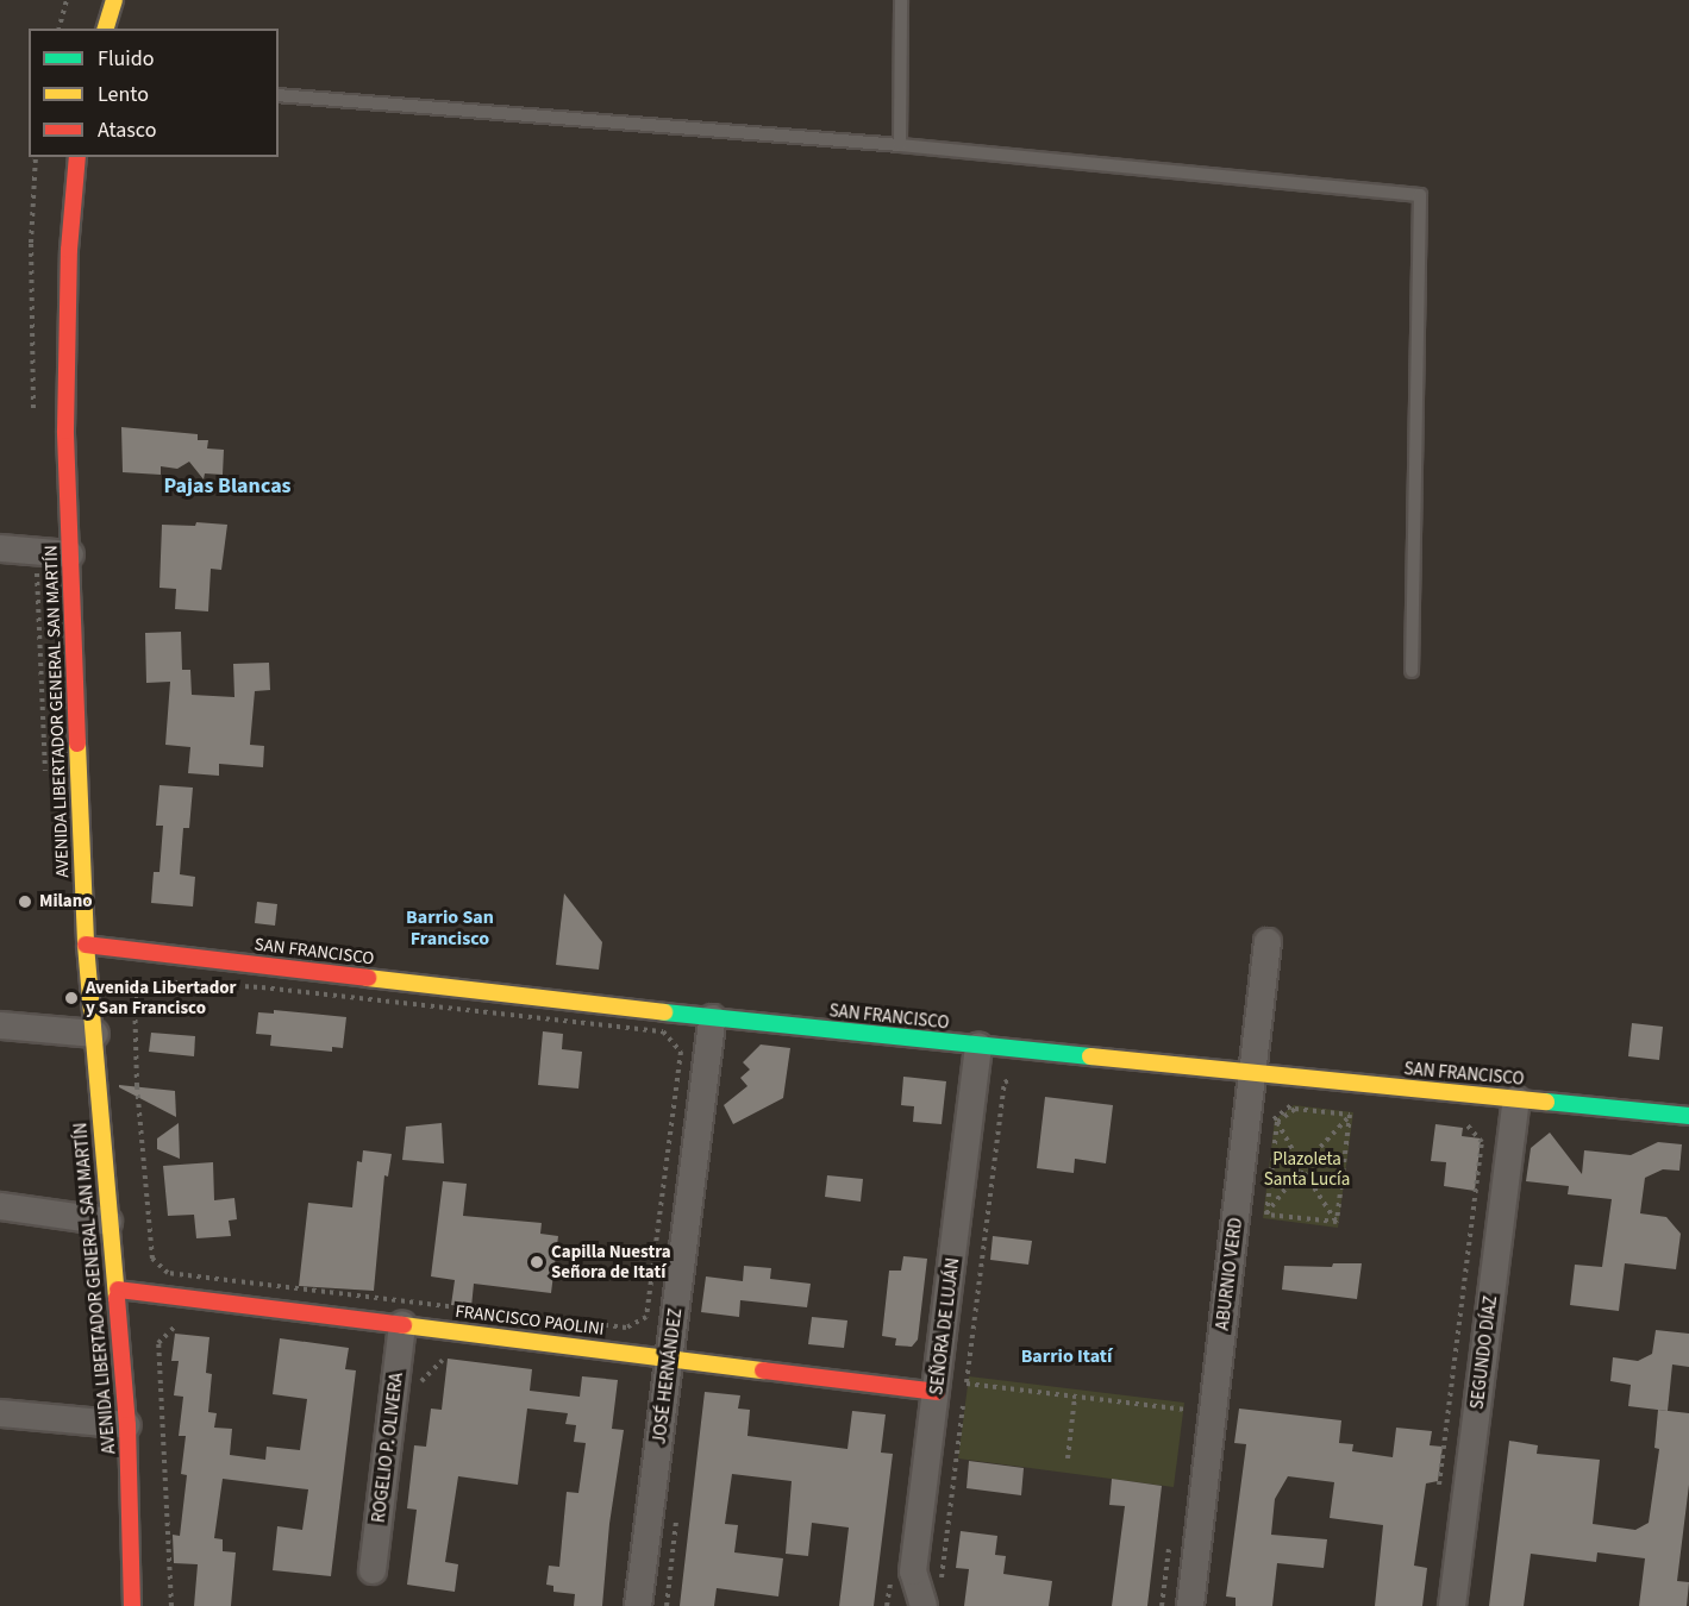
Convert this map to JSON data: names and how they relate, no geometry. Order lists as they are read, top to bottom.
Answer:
{
  "streets": {
    "street": [
      "AVENIDA LIBERTADOR GENERAL SAN MARTÍN",
      "SAN FRANCISCO",
      "ABURNIO VERD",
      "FRANCISCO PAOLINI",
      "SEÑORA DE LUJÁN",
      "SEGUNDO DÍAZ",
      "JOSÉ HERNÁNDEZ",
      "ROGELIO P. OLIVERA"
    ]
  },
  "crossings": [
    ["AVENIDA LIBERTADOR GENERAL SAN MARTÍN", "SAN FRANCISCO"],
    ["AVENIDA LIBERTADOR GENERAL SAN MARTÍN", "FRANCISCO PAOLINI"],
    ["SAN FRANCISCO", "ABURNIO VERD"],
    ["SAN FRANCISCO", "SEÑORA DE LUJÁN"],
    ["SAN FRANCISCO", "SEGUNDO DÍAZ"],
    ["SAN FRANCISCO", "JOSÉ HERNÁNDEZ"],
    ["FRANCISCO PAOLINI", "SEÑORA DE LUJÁN"],
    ["FRANCISCO PAOLINI", "JOSÉ HERNÁNDEZ"],
    ["FRANCISCO PAOLINI", "ROGELIO P. OLIVERA"]
  ],
  "districts": ["Pajas Blancas", "Barrio San Francisco", "Barrio Itatí"],
  "parks": ["Plazoleta Santa Lucía"],
  "places": ["Milano", "Avenida Libertador y San Francisco", "Capilla Nuestra Señora de Itatí"],
  "legend": ["Fluido", "Lento", "Atasco"]
}
